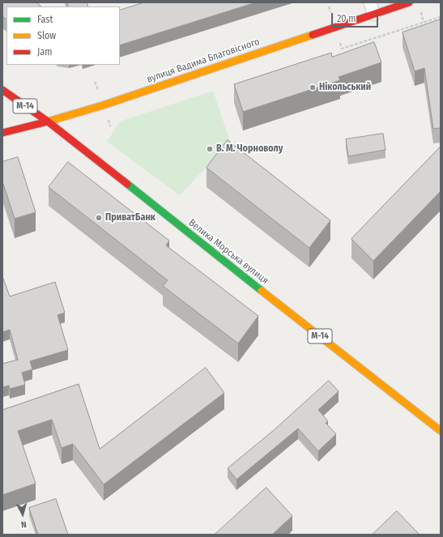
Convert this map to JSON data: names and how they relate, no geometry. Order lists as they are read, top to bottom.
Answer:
{
  "streets": {
    "main road": ["вулиця Вадима Благовісного", "М-14", "Велика Морська вулиця"]
  },
  "crossings": [
    ["вулиця Вадима Благовісного", "Велика Морська вулиця"]
  ],
  "places": ["Нікольський", "В. М. Чорноволу", "ПриватБанк"],
  "legend": ["Fast", "Slow", "Jam"],
  "scale_bar": "20 m",
  "north": "bottom"
}
